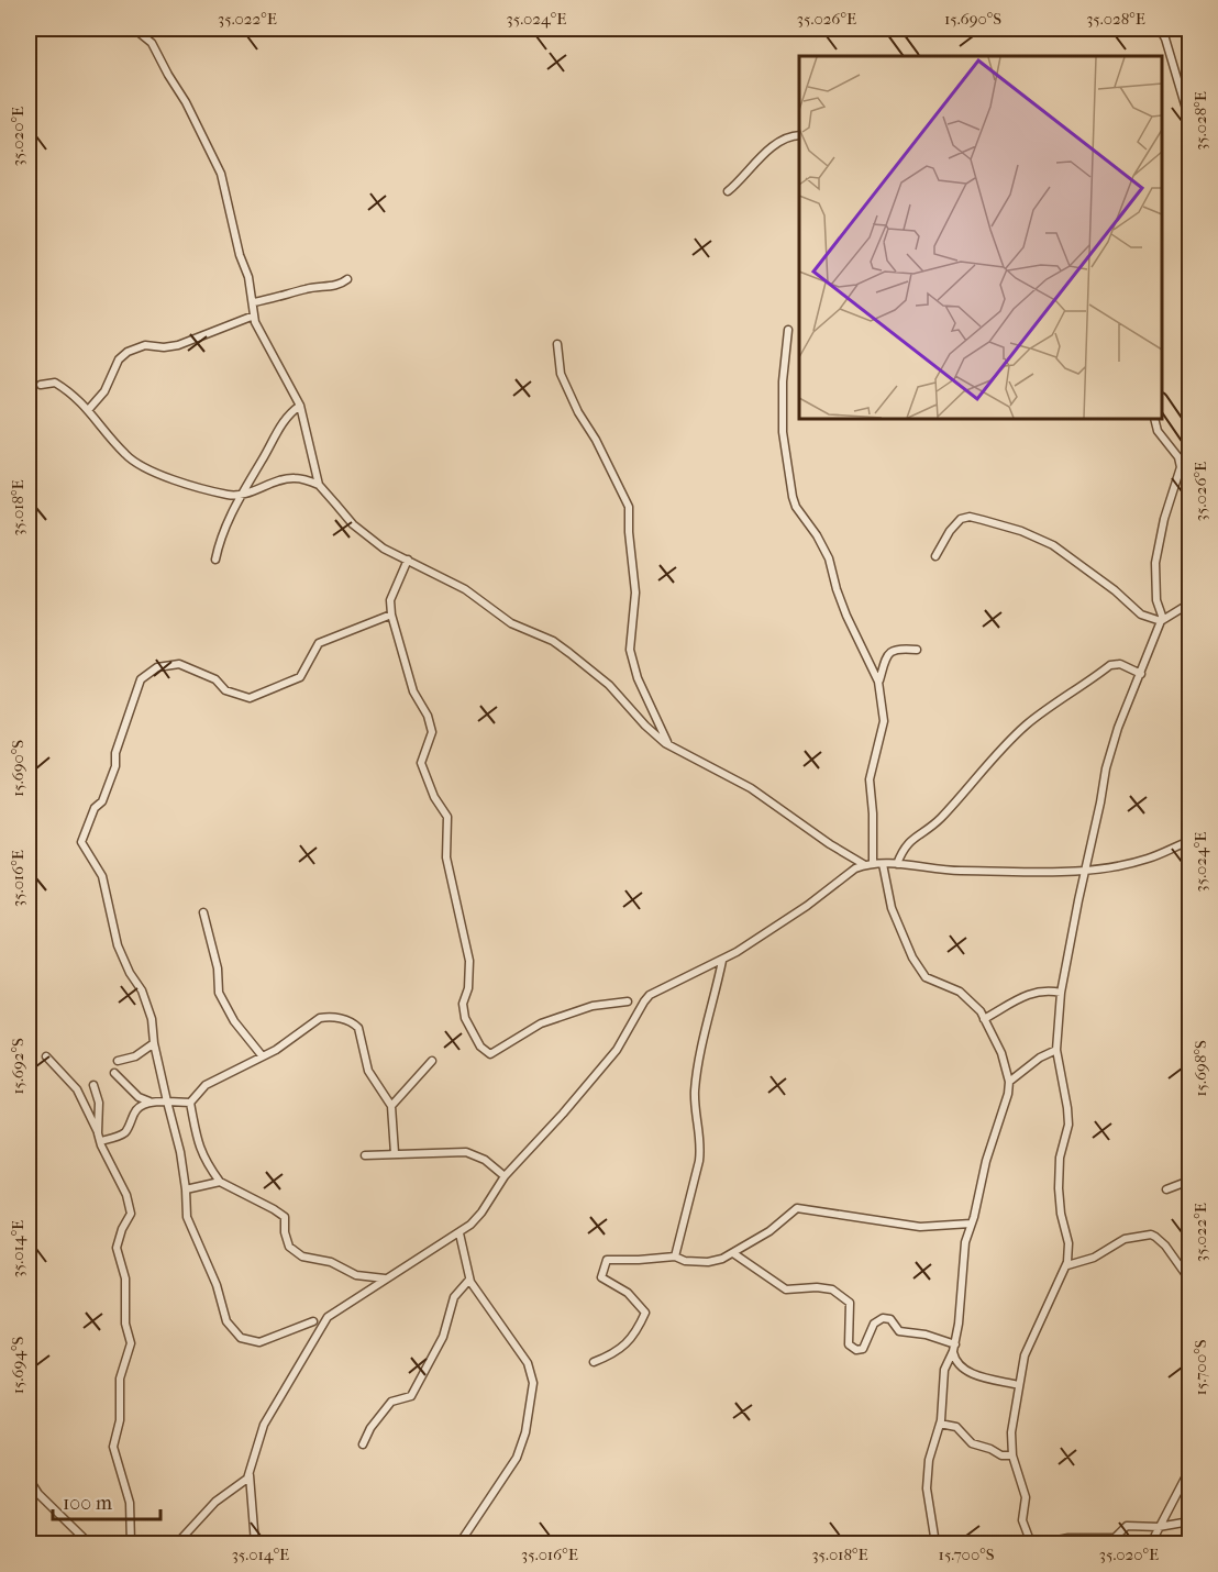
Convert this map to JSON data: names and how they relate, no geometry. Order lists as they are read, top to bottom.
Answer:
{
  "scale_bar": "100 m",
  "coordinates": [
    "35.022°E",
    "35.024°E",
    "35.026°E",
    "15.690°S",
    "35.028°E",
    "35.020°E",
    "35.018°E",
    "35.016°E",
    "15.692°S",
    "15.698°S",
    "35.014°E",
    "15.694°S",
    "15.700°S"
  ]
}
